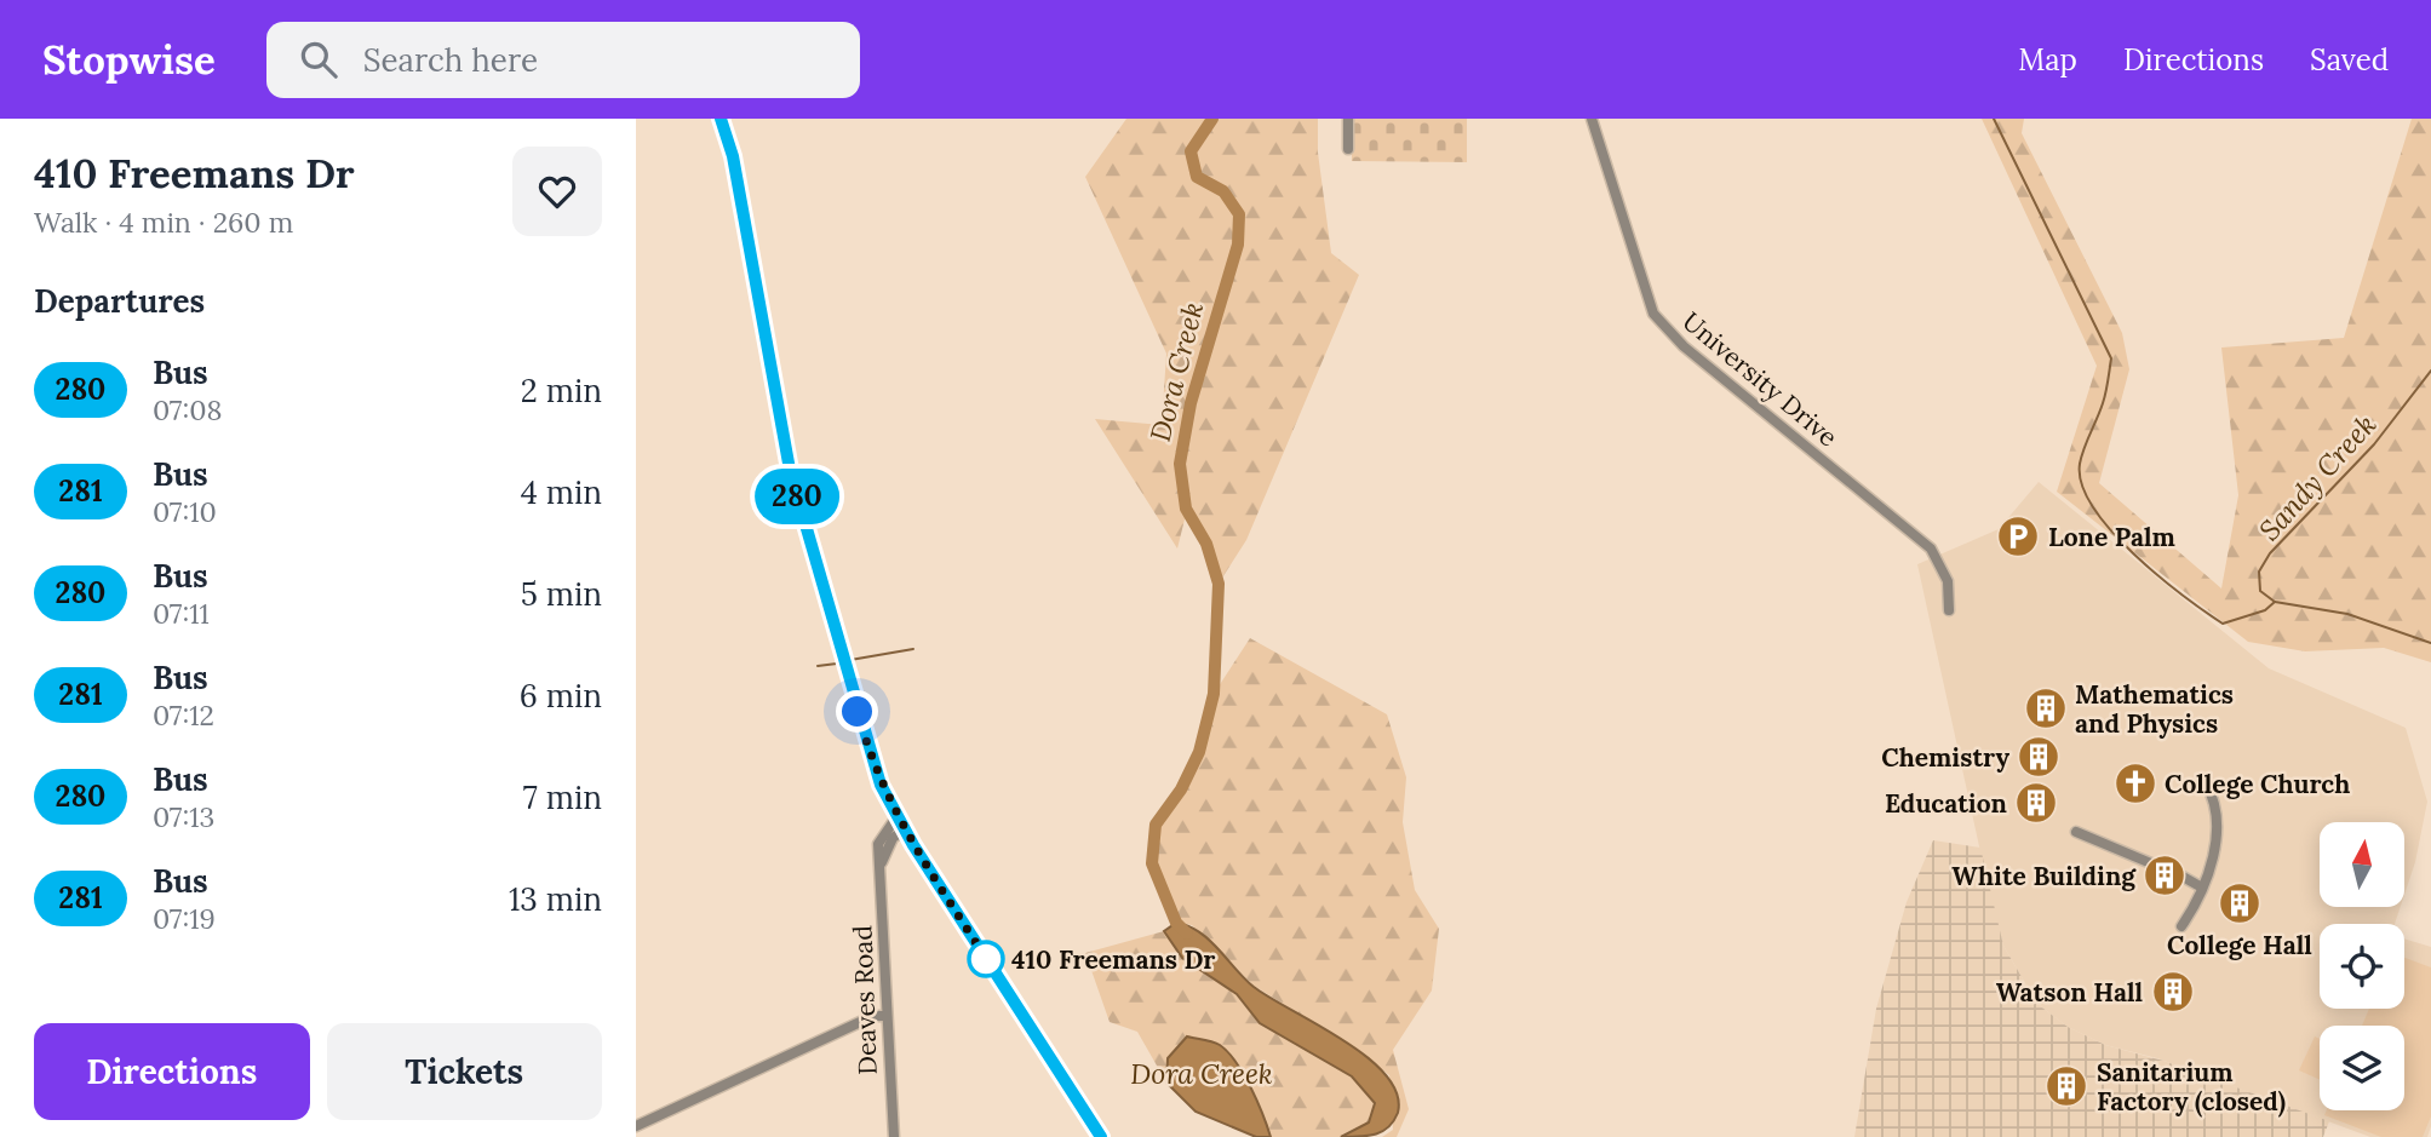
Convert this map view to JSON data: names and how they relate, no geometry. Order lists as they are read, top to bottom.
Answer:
{
  "streets": {
    "street": ["University Drive", "Deaves Road"]
  },
  "water": ["Dora Creek", "Sandy Creek"],
  "places": {
    "parking": ["Lone Palm"],
    "building": [
      "Mathematics and Physics",
      "Chemistry",
      "Education",
      "White Building",
      "College Hall",
      "Watson Hall",
      "Sanitarium Factory (closed)"
    ],
    "church": ["College Church"],
    "other": ["410 Freemans Dr"]
  },
  "lines": ["bus line 280"],
  "north": "top",
  "page": {
    "header": "Stopwise",
    "search": "Search here",
    "nav": ["Map", "Directions", "Saved"],
    "heading": [
      ["410 Freemans Dr", "Walk · 4 min · 260 m"],
      "Departures"
    ],
    "on_map": "280",
    "list": [
      {
        "mark": "280",
        "name": "Bus",
        "note": "07:08",
        "value": "2 min"
      },
      {
        "mark": "281",
        "name": "Bus",
        "note": "07:10",
        "value": "4 min"
      },
      {
        "mark": "280",
        "name": "Bus",
        "note": "07:11",
        "value": "5 min"
      },
      {
        "mark": "281",
        "name": "Bus",
        "note": "07:12",
        "value": "6 min"
      },
      {
        "mark": "280",
        "name": "Bus",
        "note": "07:13",
        "value": "7 min"
      },
      {
        "mark": "281",
        "name": "Bus",
        "note": "07:19",
        "value": "13 min"
      }
    ],
    "buttons": ["Directions", "Tickets"]
  }
}
